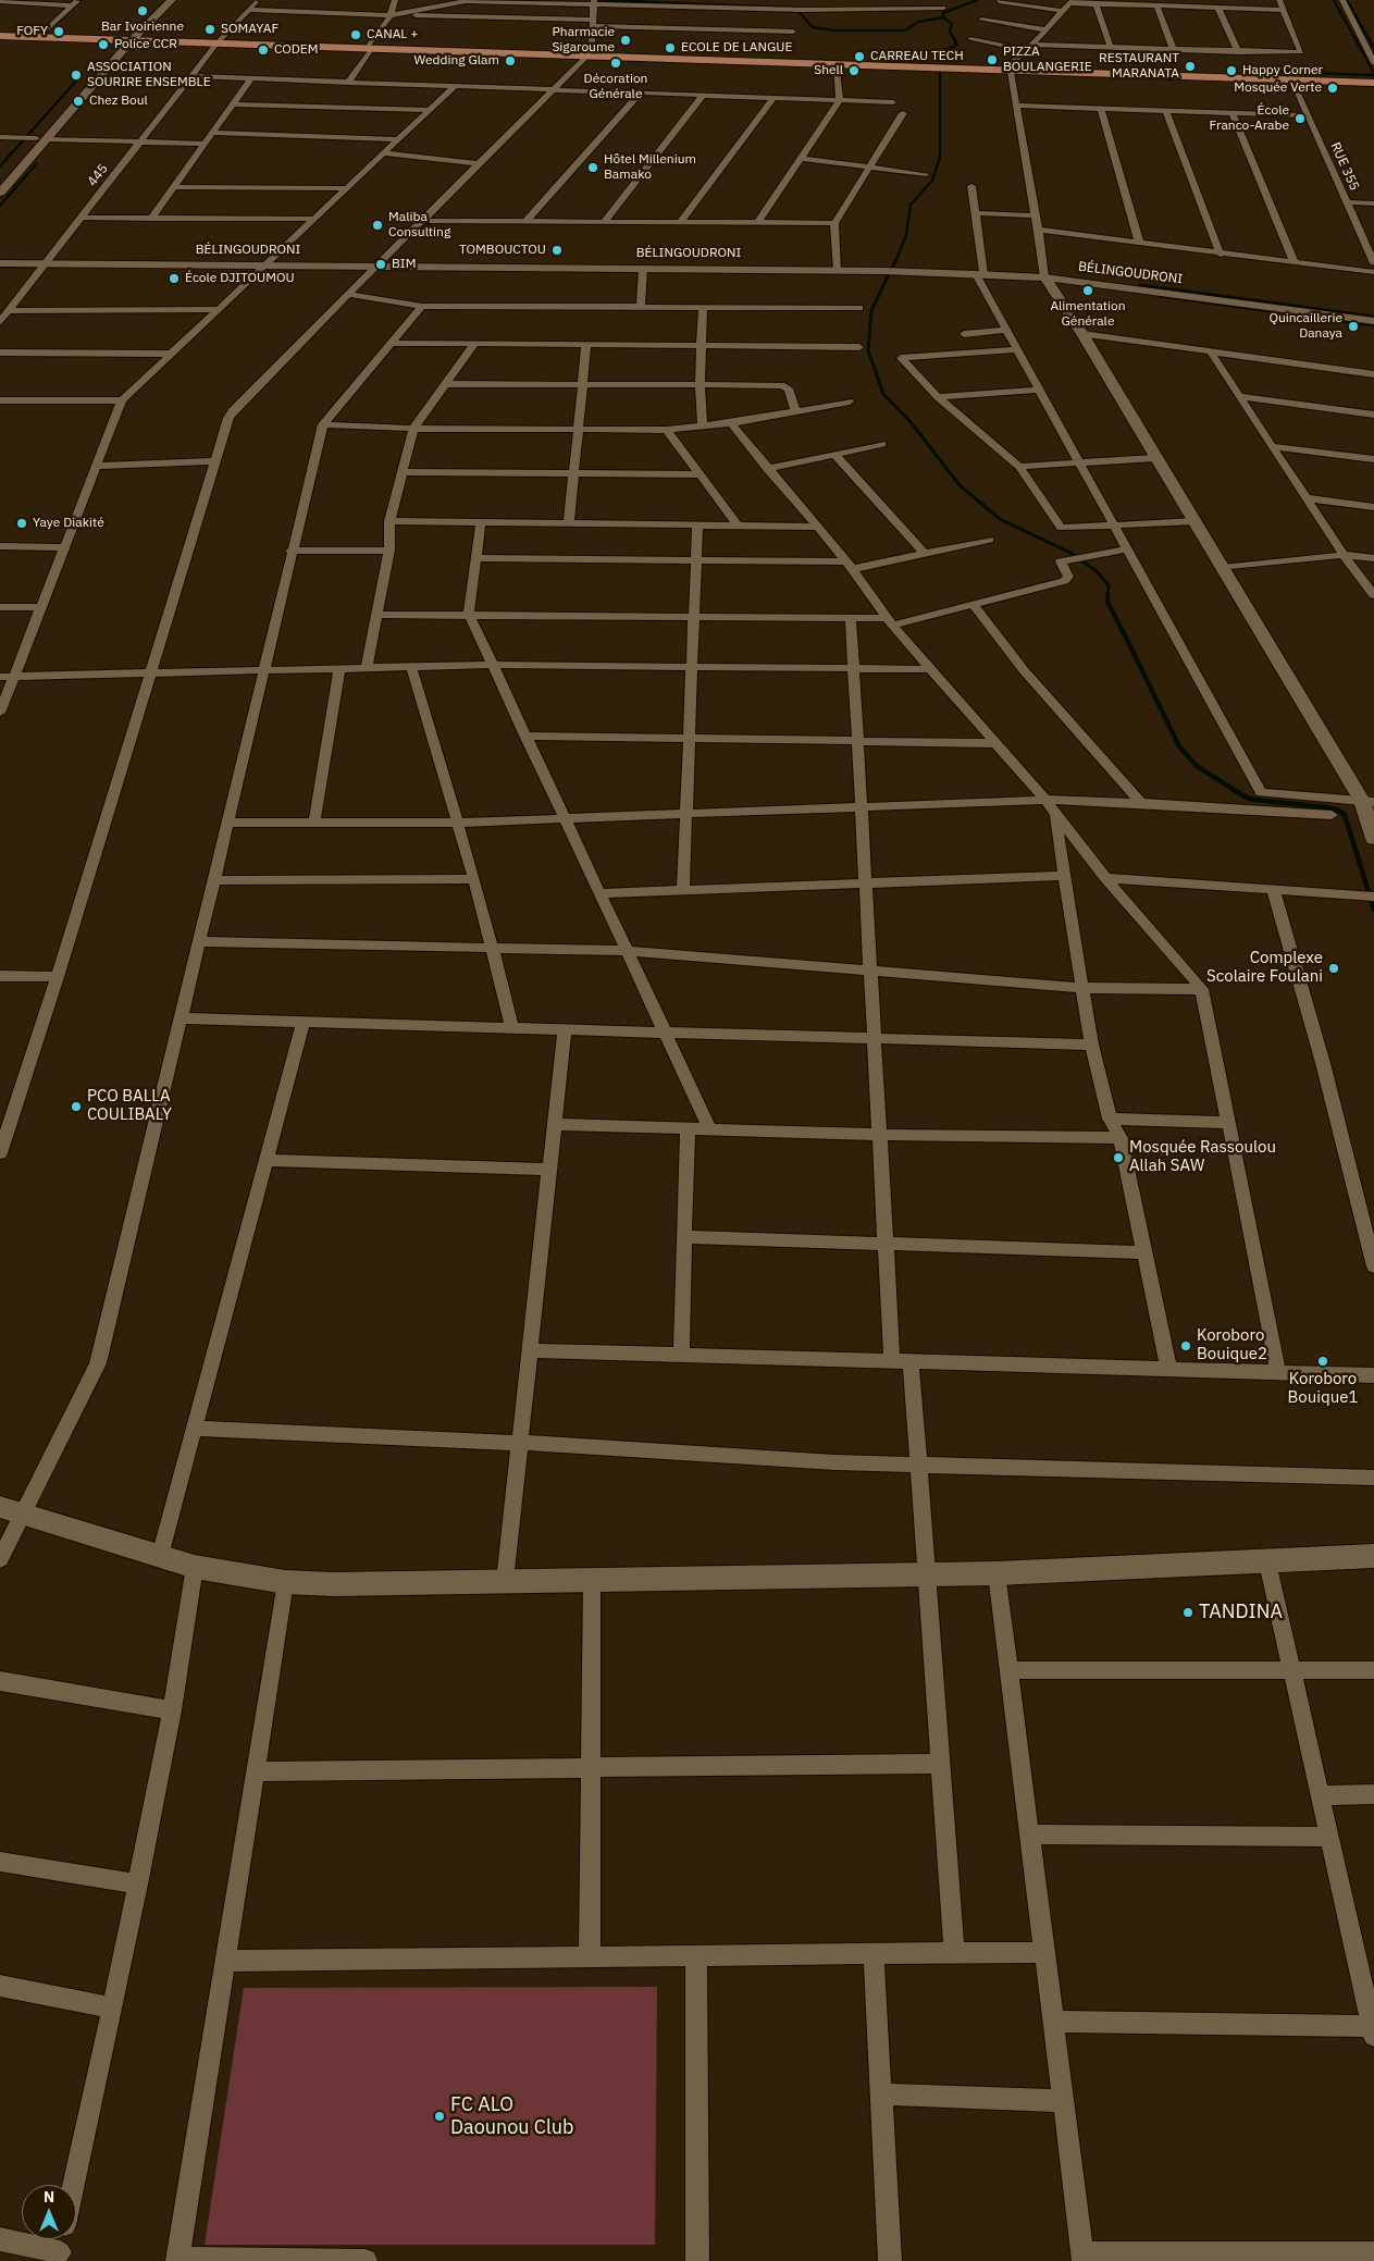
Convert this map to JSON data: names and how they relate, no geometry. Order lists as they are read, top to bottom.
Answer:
{
  "streets": {
    "street": ["RUE 355", "445", "BÉLINGOUDRONI"]
  },
  "crossings": [
    ["445", "BÉLINGOUDRONI"]
  ],
  "places": [
    "Bar Ivoirienne",
    "SOMAYAF",
    "FOFY",
    "CANAL +",
    "Pharmacie Sigaroume",
    "Police CCR",
    "ECOLE DE LANGUE",
    "CODEM",
    "CARREAU TECH",
    "PIZZA BOULANGERIE",
    "Wedding Glam",
    "Décoration Générale",
    "RESTAURANT MARANATA",
    "Shell",
    "Happy Corner",
    "ASSOCIATION SOURIRE ENSEMBLE",
    "Mosquée Verte",
    "Chez Boul",
    "École Franco-Arabe",
    "Hôtel Millenium Bamako",
    "Maliba Consulting",
    "TOMBOUCTOU",
    "BIM",
    "École DJITOUMOU",
    "Alimentation Générale",
    "Quincaillerie Danaya",
    "Yaye Diakité",
    "Complexe Scolaire Foulani",
    "PCO BALLA COULIBALY",
    "Mosquée Rassoulou Allah SAW",
    "Koroboro Bouique2",
    "Koroboro Bouique1",
    "TANDINA",
    "FC ALO Daounou Club"
  ],
  "north": "top"
}
